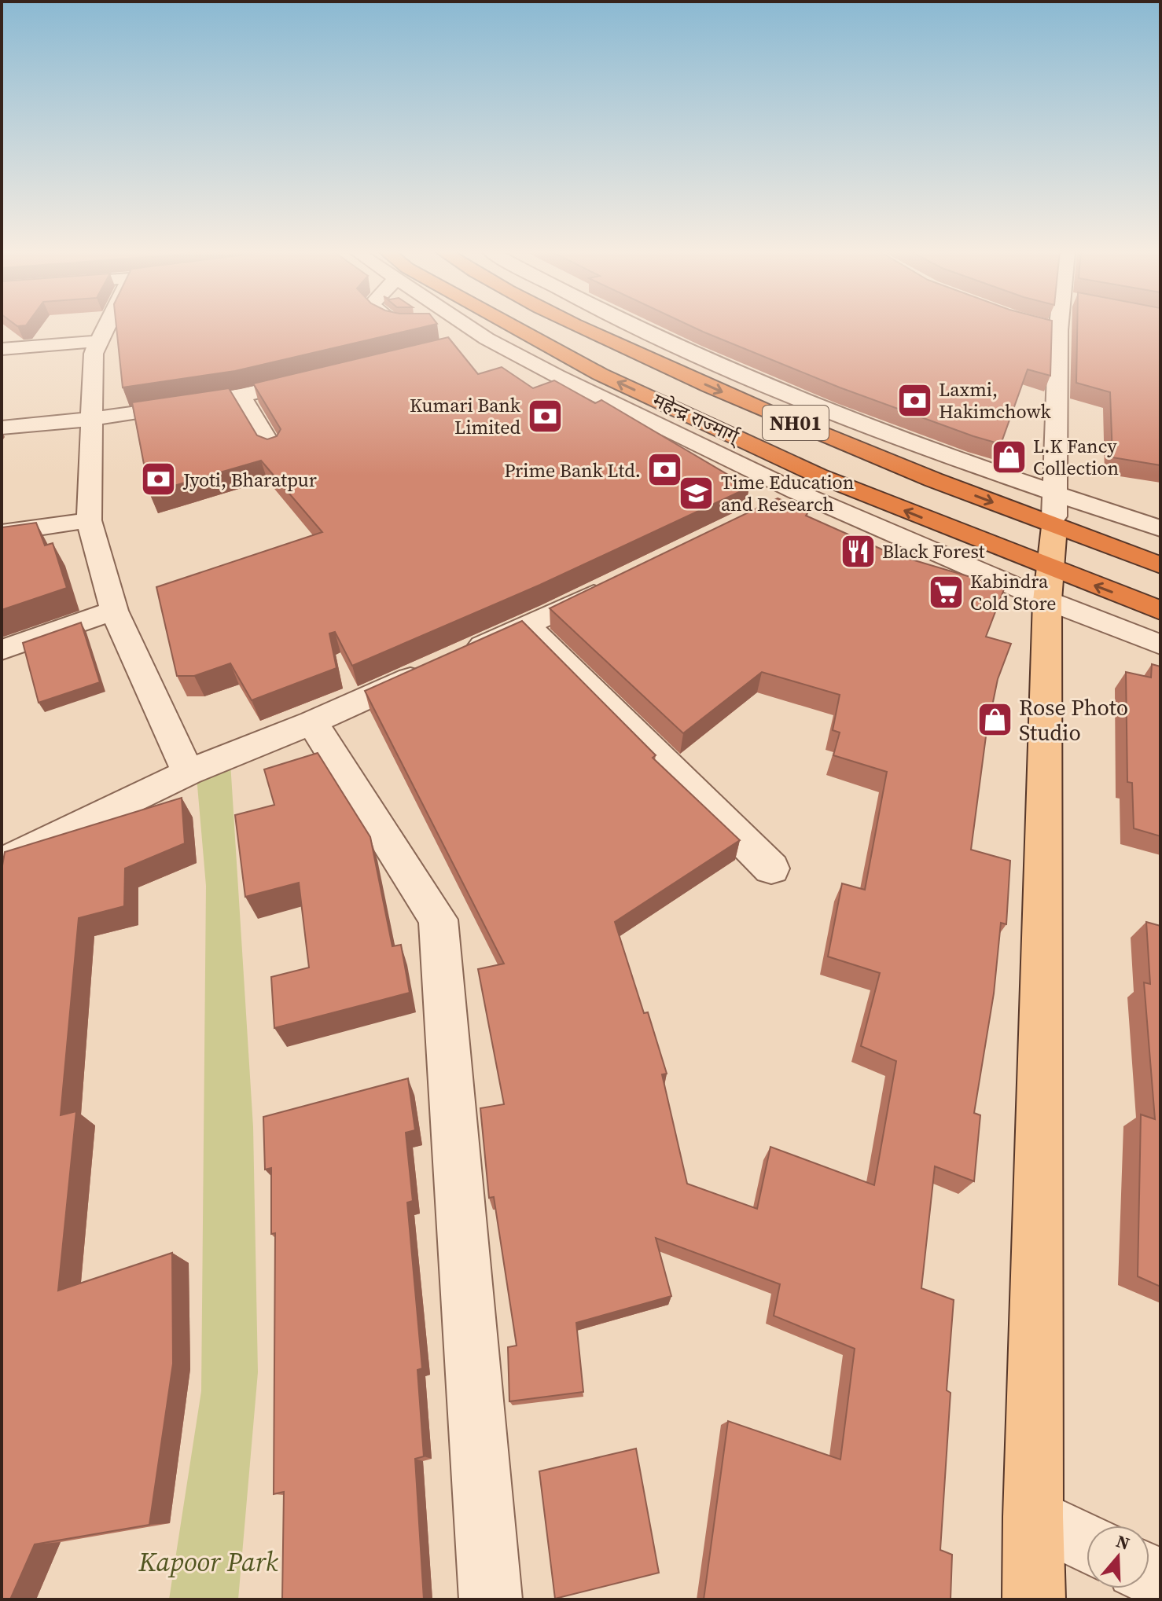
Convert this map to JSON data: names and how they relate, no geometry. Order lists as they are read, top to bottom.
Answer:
{
  "streets": {
    "highway": ["महेन्द्र राज्मार्ग्", "NH01"]
  },
  "parks": ["Kapoor Park"],
  "places": {
    "bank": [
      "Laxmi, Hakimchowk",
      "Kumari Bank Limited",
      "Prime Bank Ltd.",
      "Jyoti, Bharatpur"
    ],
    "shop": ["L.K Fancy Collection", "Rose Photo Studio"],
    "school or university": ["Time Education and Research"],
    "restaurant": ["Black Forest"],
    "supermarket": ["Kabindra Cold Store"]
  },
  "north": "top"
}
